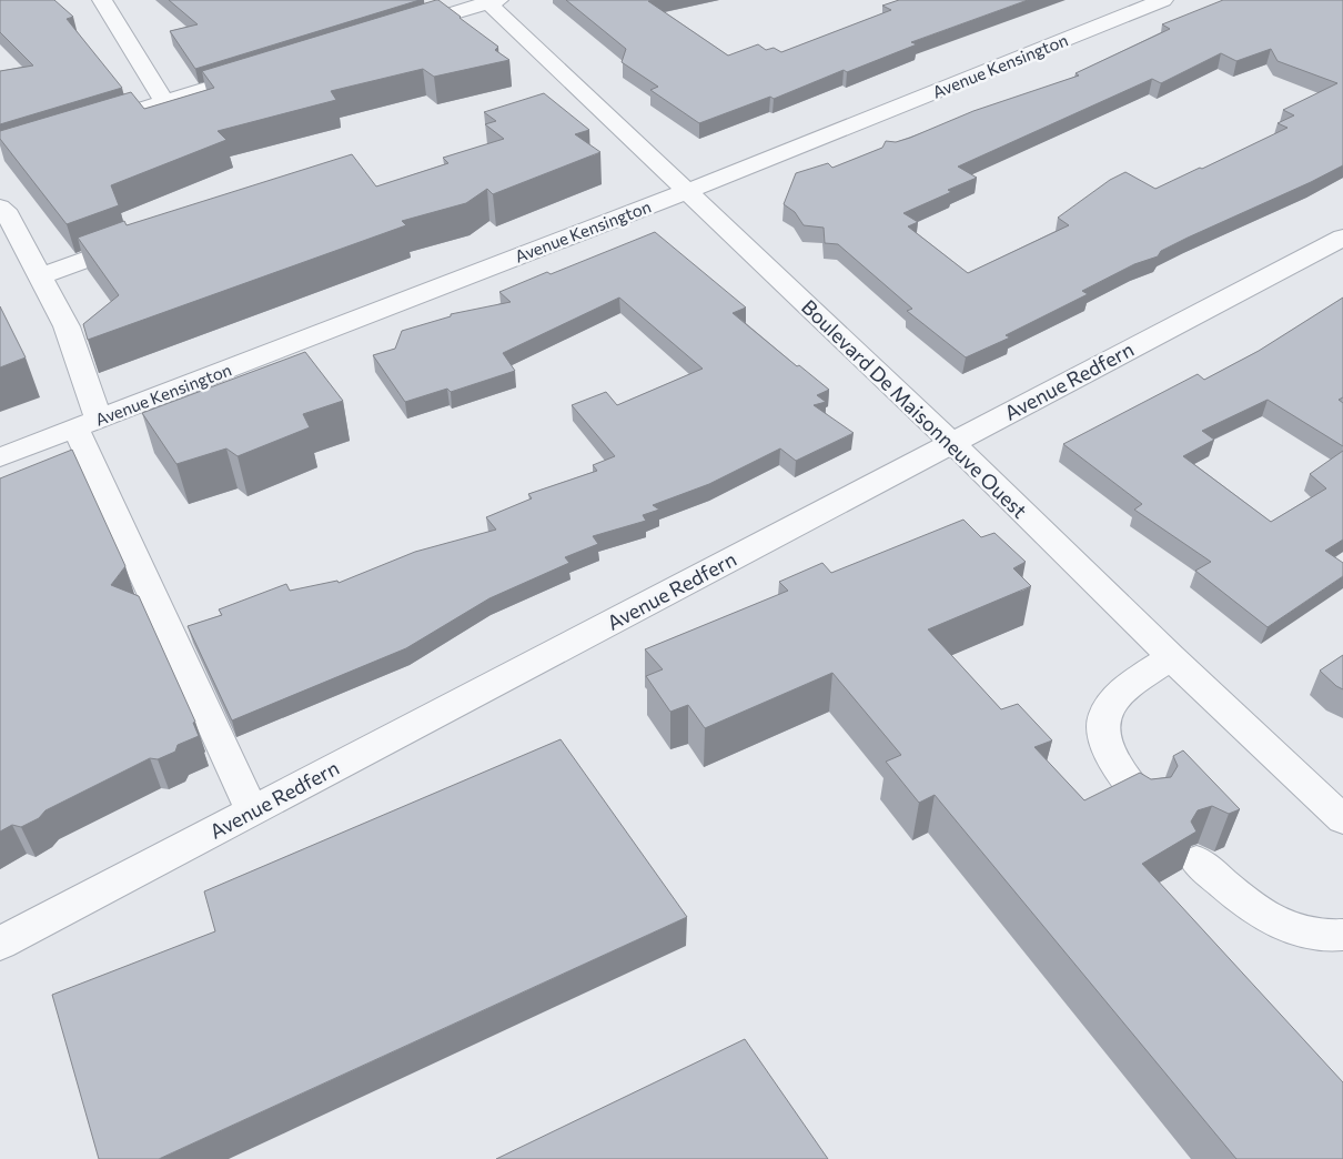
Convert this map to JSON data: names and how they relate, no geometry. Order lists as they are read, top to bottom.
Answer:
{
  "streets": {
    "street": ["Avenue Kensington", "Avenue Redfern", "Boulevard De Maisonneuve Ouest"]
  },
  "crossings": [
    ["Avenue Kensington", "Boulevard De Maisonneuve Ouest"],
    ["Avenue Redfern", "Boulevard De Maisonneuve Ouest"]
  ]
}
